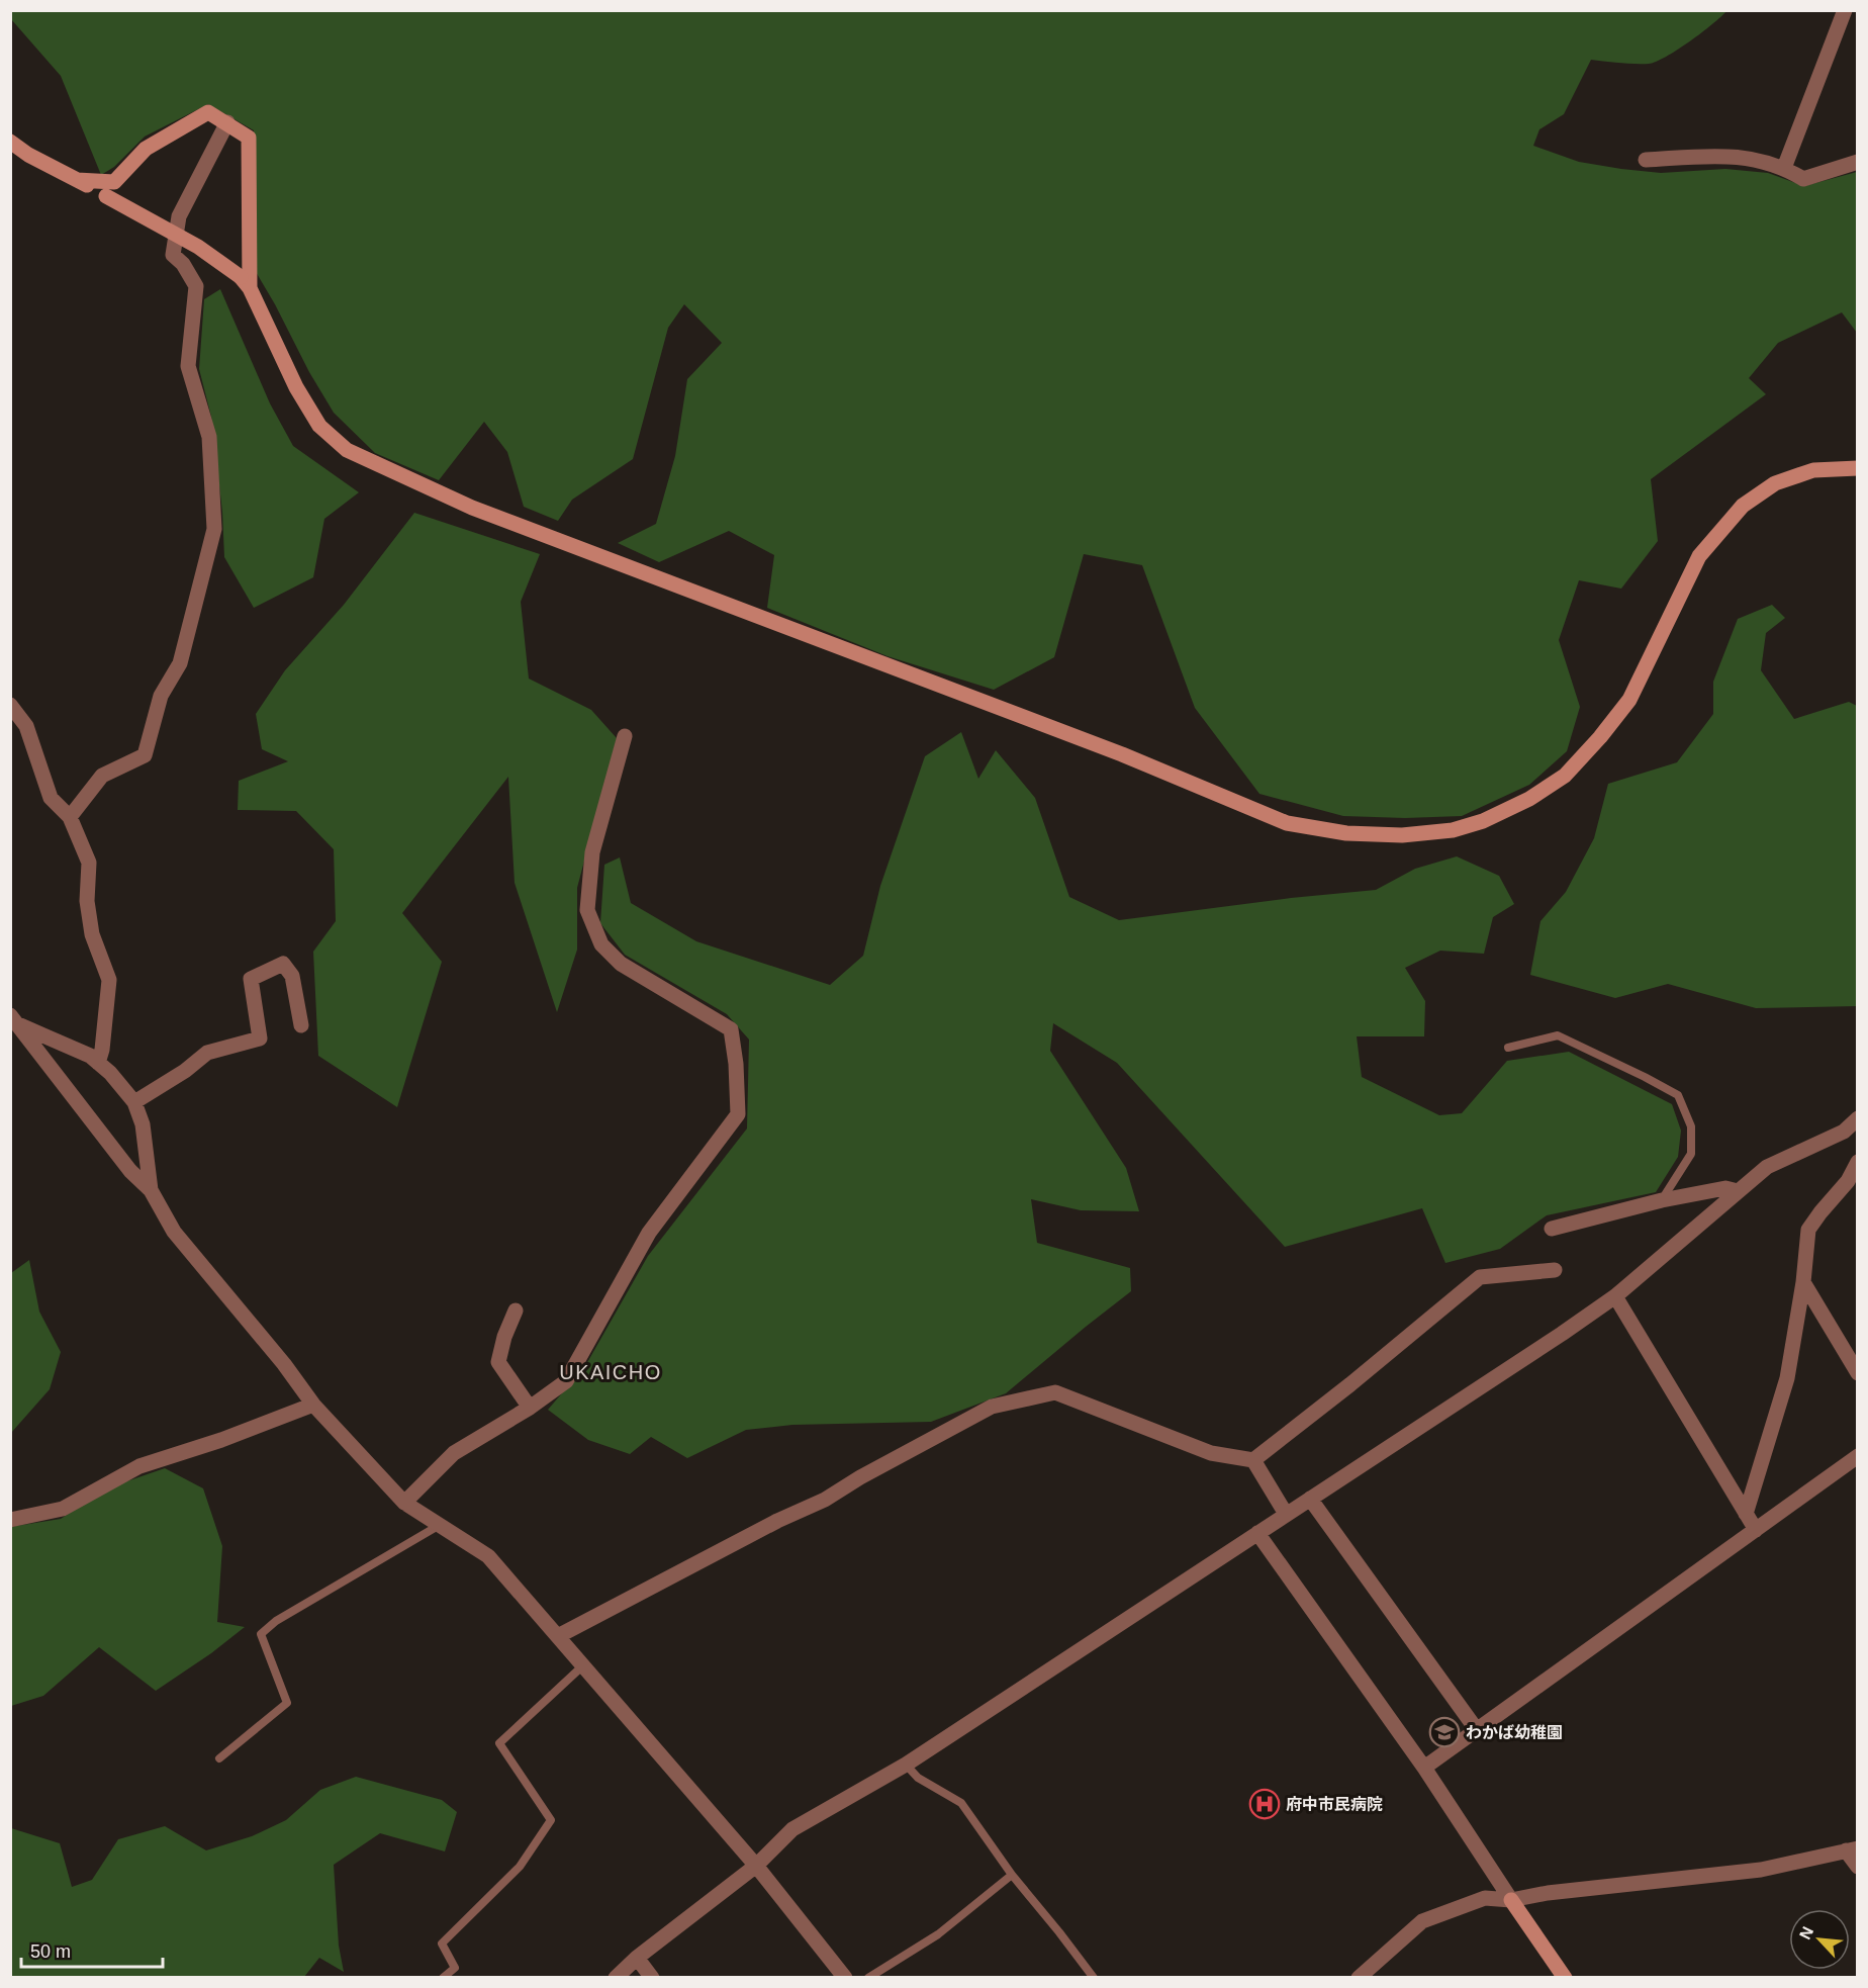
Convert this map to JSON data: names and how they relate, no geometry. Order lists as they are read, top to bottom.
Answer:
{
  "districts": ["UKAICHO"],
  "places": {
    "school or university": ["わかば幼稚園"],
    "hospital": ["府中市民病院"]
  },
  "scale_bar": "50 m",
  "north": "top left"
}
